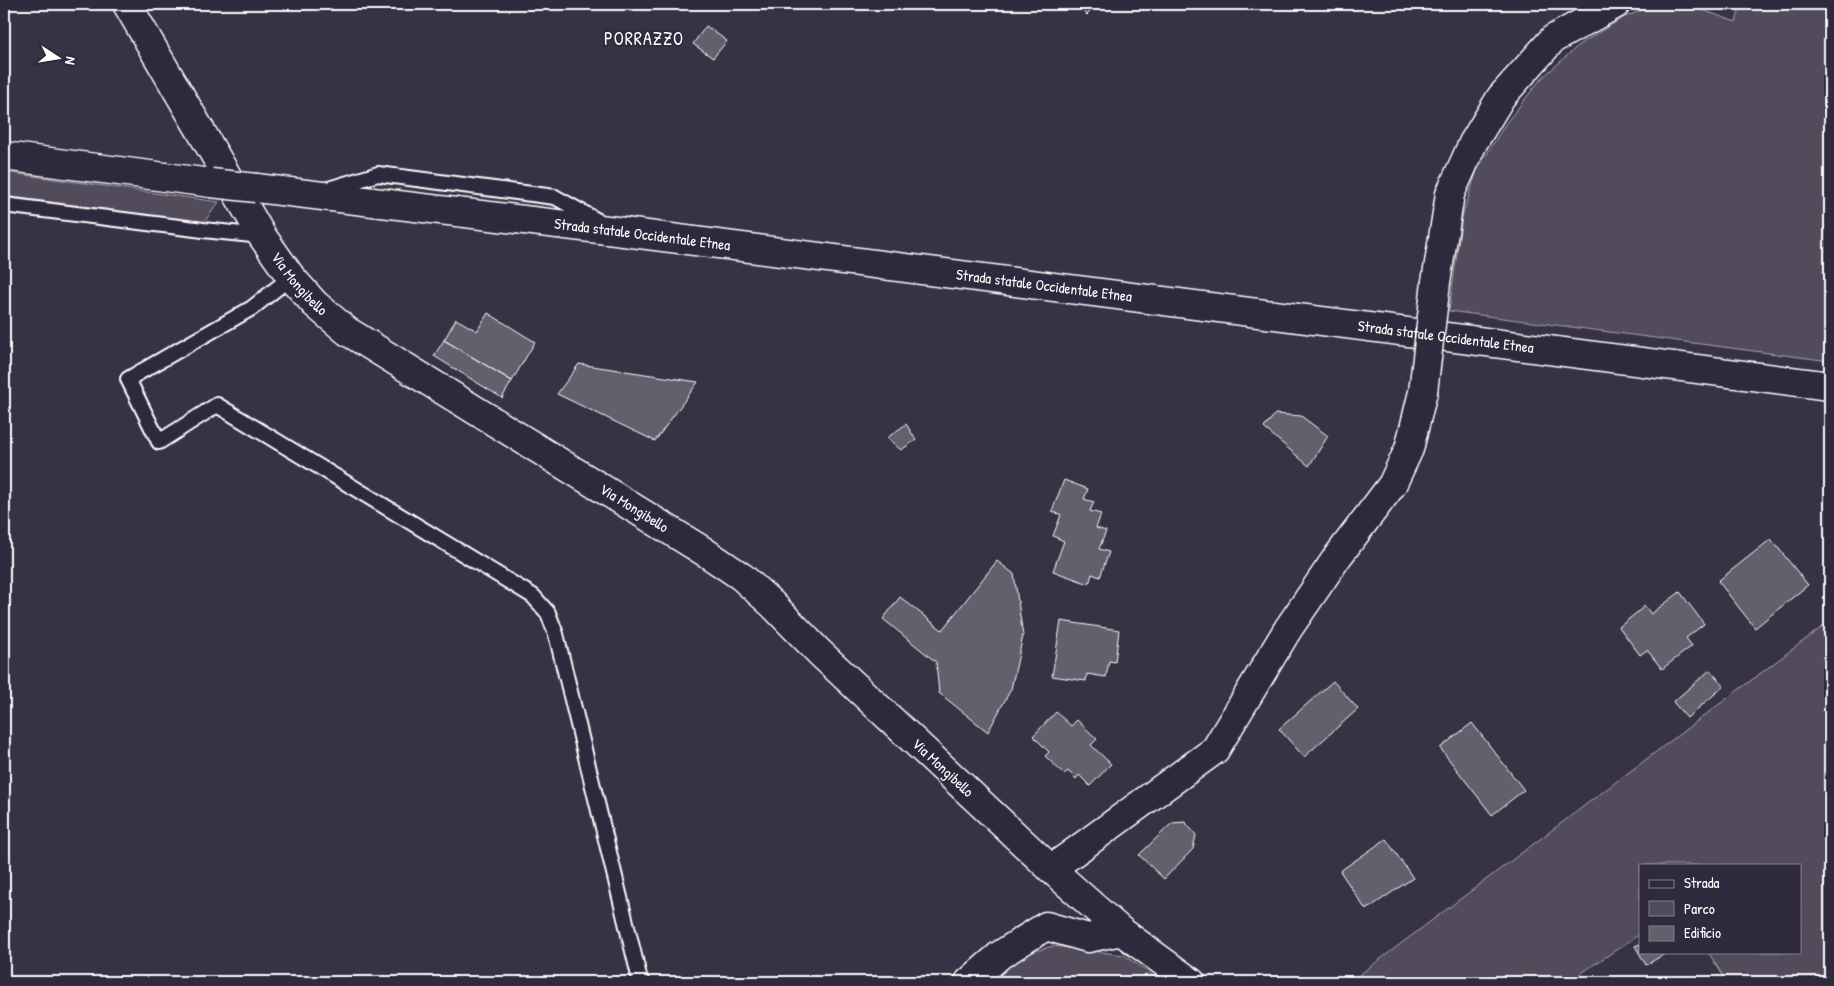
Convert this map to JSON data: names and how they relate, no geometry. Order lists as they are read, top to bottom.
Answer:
{
  "streets": {
    "street": ["Strada statale Occidentale Etnea", "Via Mongibello"]
  },
  "districts": ["PORRAZZO"],
  "legend": ["Strada", "Parco", "Edificio"],
  "north": "right"
}
